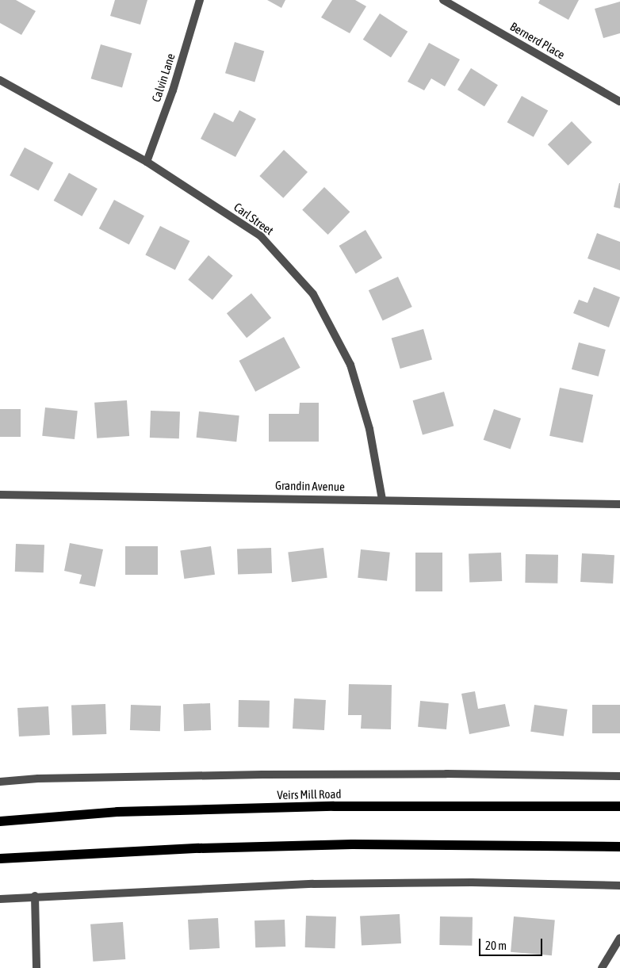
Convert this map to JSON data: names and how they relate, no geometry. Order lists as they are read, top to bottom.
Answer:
{
  "streets": {
    "main road": ["Veirs Mill Road"],
    "street": [
      "Bernerd Place",
      "Calvin Lane",
      "Carl Street",
      "Grandin Avenue"
    ]
  },
  "crossings": [
    ["Calvin Lane", "Carl Street"],
    ["Carl Street", "Grandin Avenue"]
  ],
  "scale_bar": "20 m"
}
